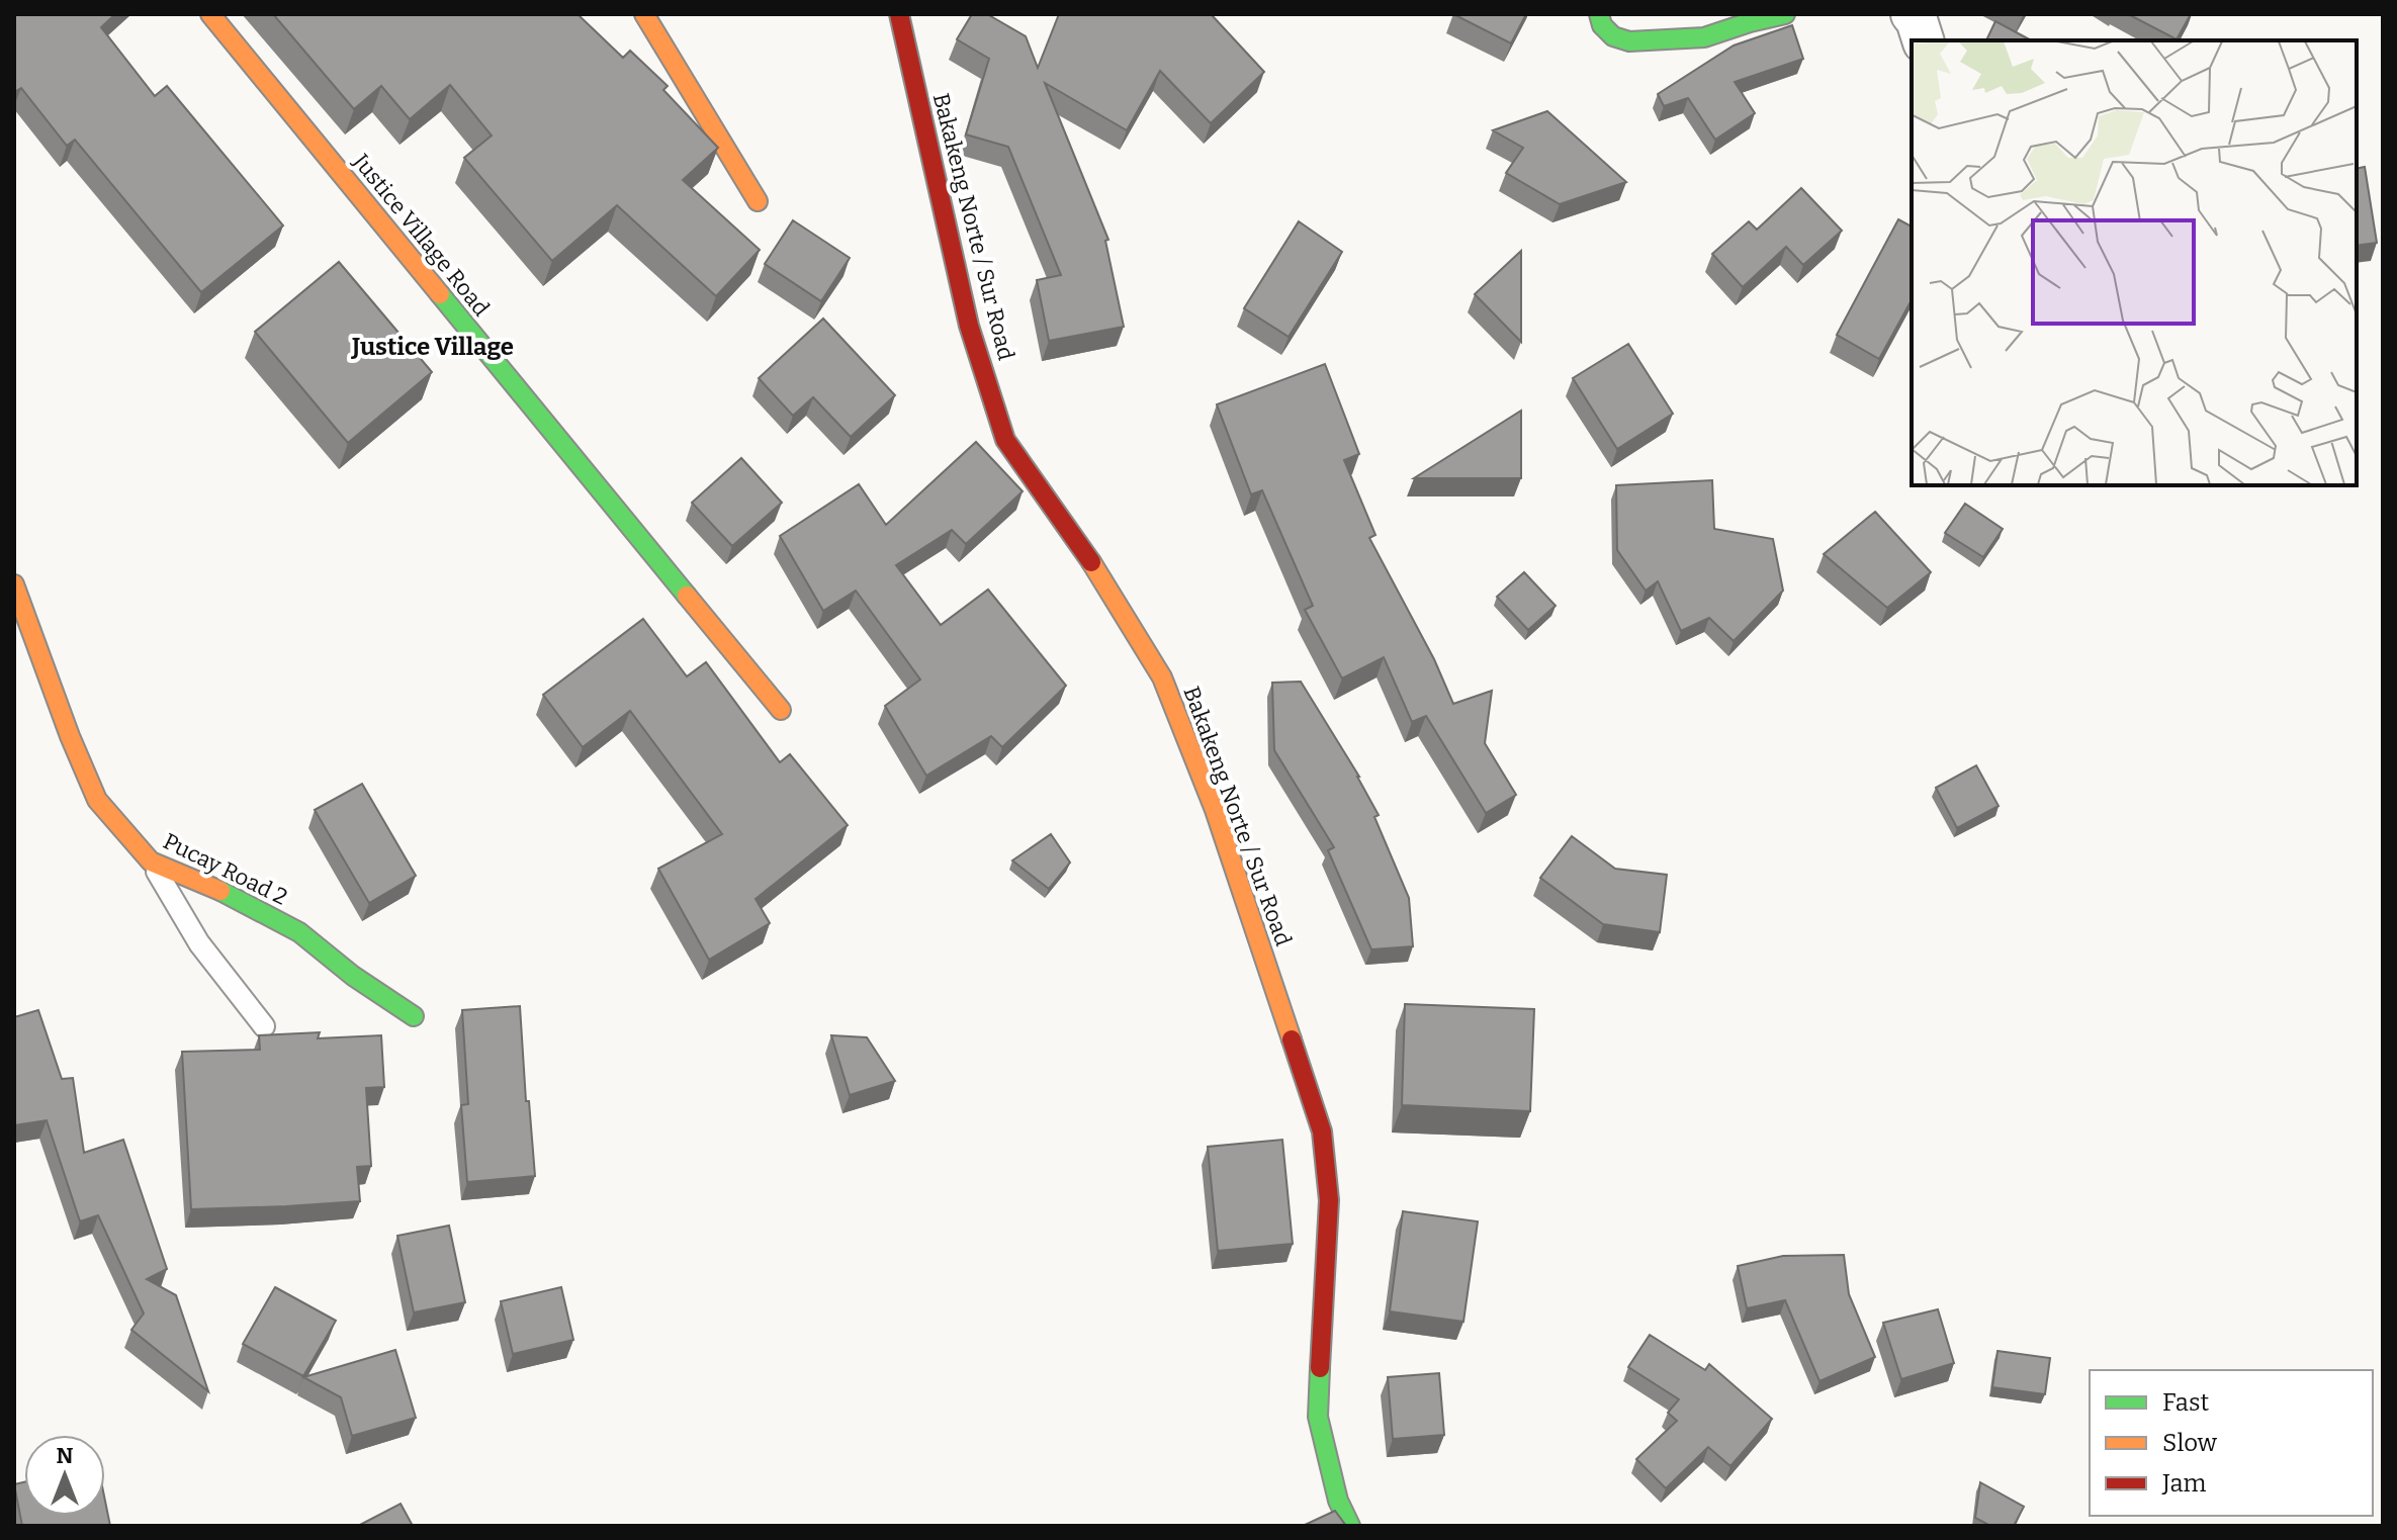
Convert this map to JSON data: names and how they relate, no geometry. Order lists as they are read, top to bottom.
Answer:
{
  "streets": {
    "street": ["Bakakeng Norte / Sur Road", "Justice Village Road", "Pucay Road 2"]
  },
  "districts": ["Justice Village"],
  "legend": ["Fast", "Slow", "Jam"],
  "north": "top"
}
